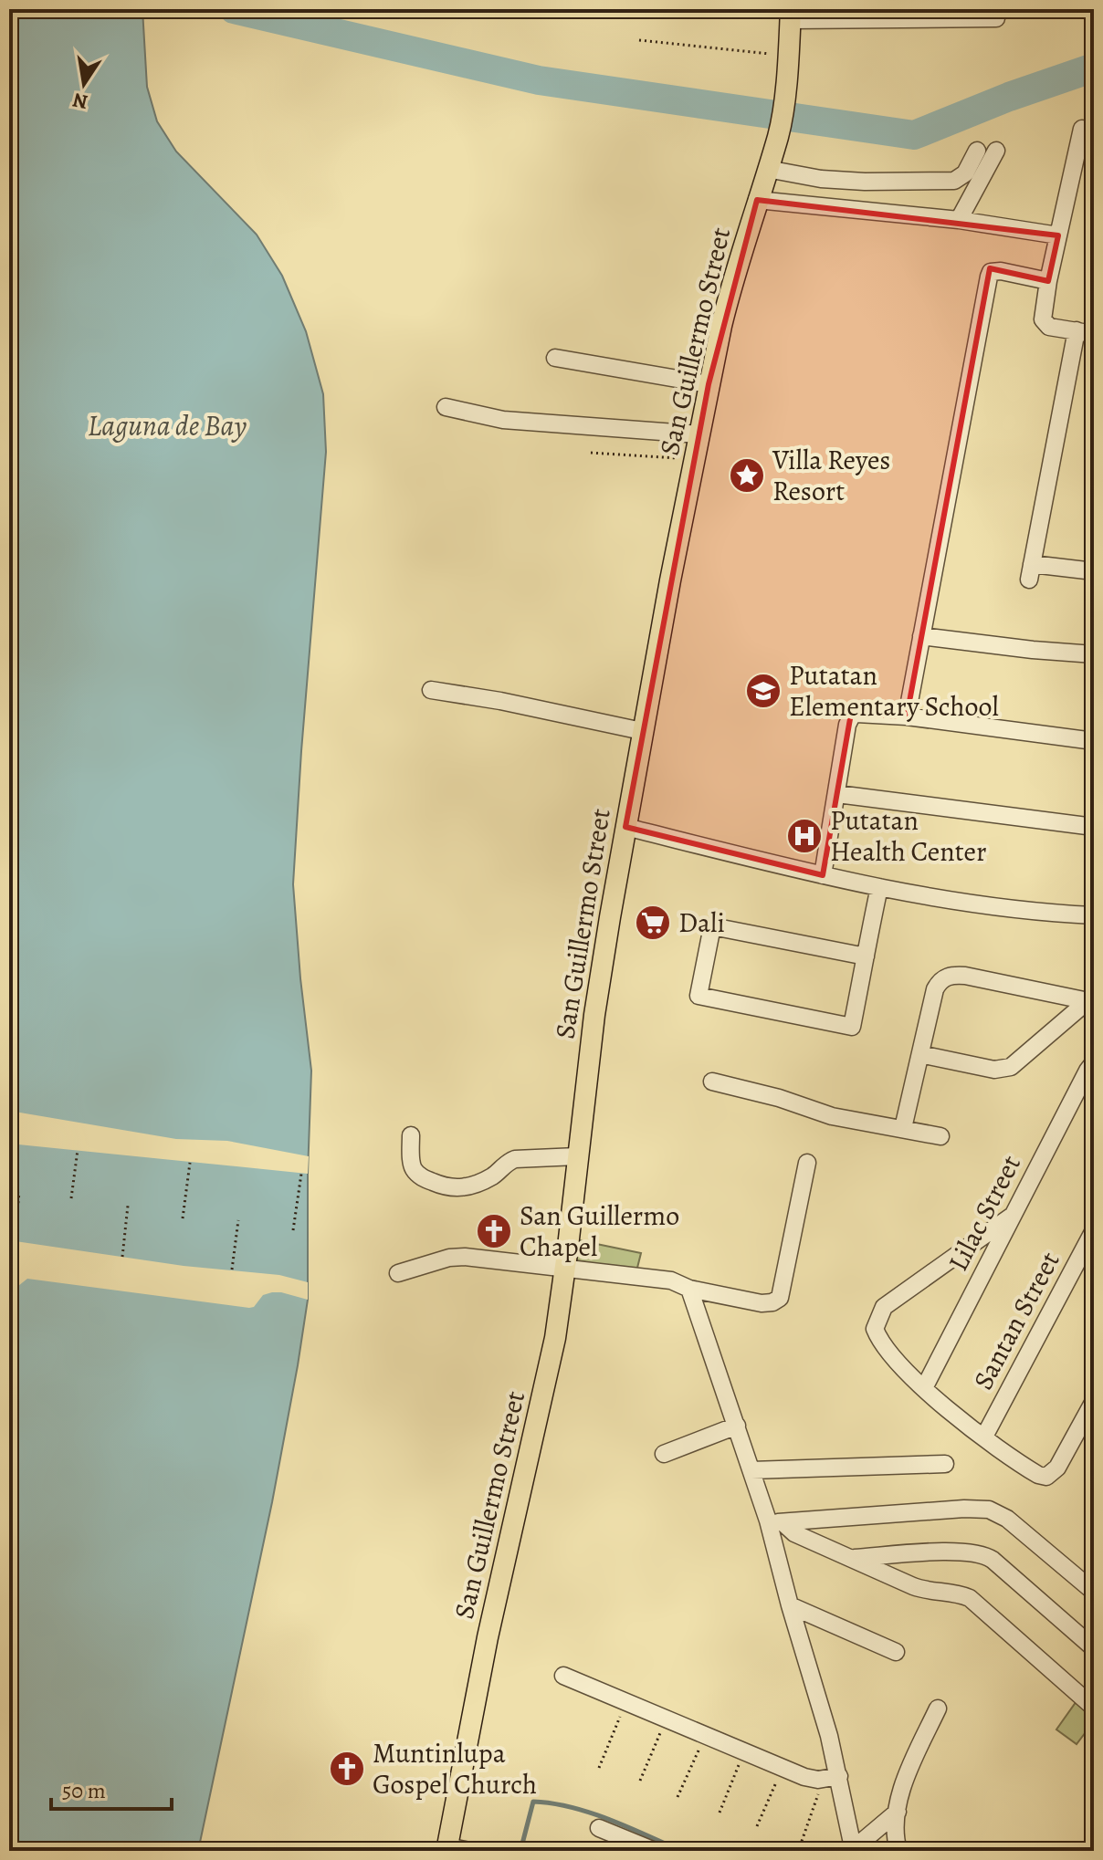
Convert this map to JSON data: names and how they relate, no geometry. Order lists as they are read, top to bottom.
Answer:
{
  "streets": {
    "main road": ["San Guillermo Street"],
    "street": ["Lilac Street", "Santan Street"]
  },
  "water": ["Laguna de Bay"],
  "places": {
    "place": ["Villa Reyes Resort"],
    "school or university": ["Putatan Elementary School"],
    "hospital": ["Putatan Health Center"],
    "supermarket": ["Dali"],
    "church": ["San Guillermo Chapel", "Muntinlupa Gospel Church"]
  },
  "scale_bar": "50 m",
  "north": "bottom"
}
